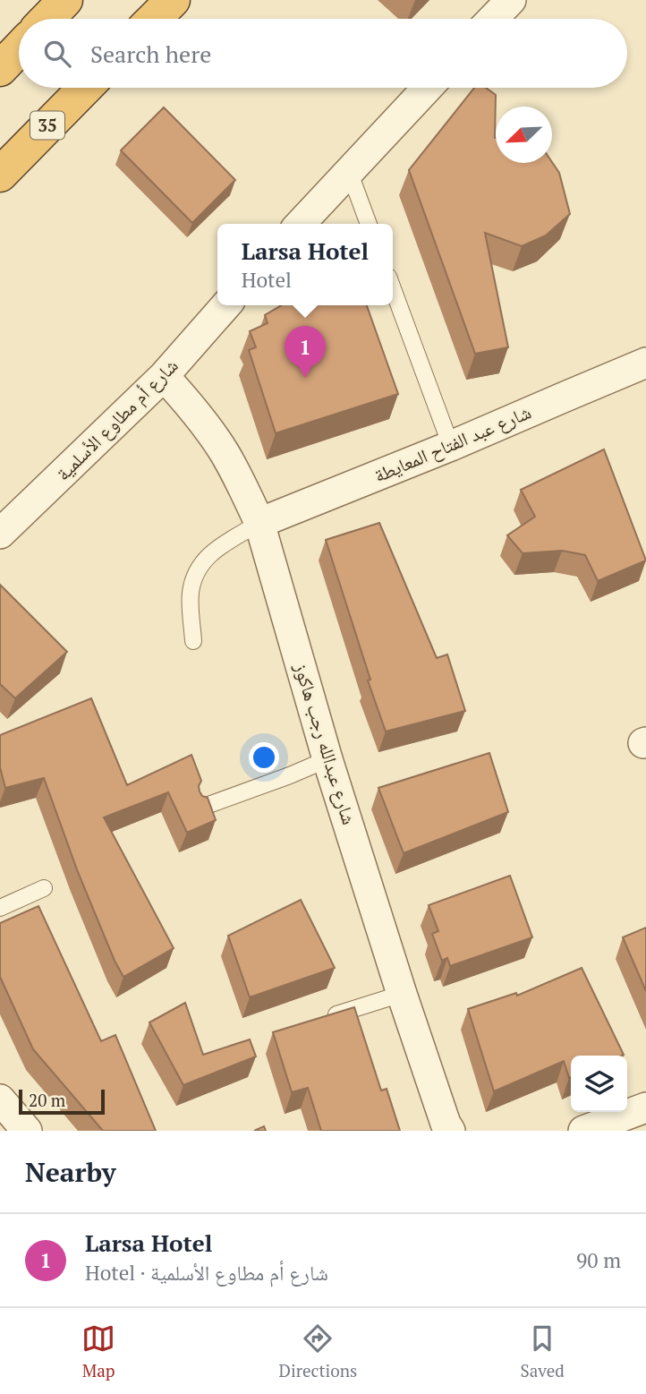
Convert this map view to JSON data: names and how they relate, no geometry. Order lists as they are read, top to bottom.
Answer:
{
  "streets": {
    "highway": ["35"],
    "street": ["شارع أم مطاوع الأسلمية", "شارع عبد الفتاح المعايطة", "شارع عبدالله رجب هاكوز"]
  },
  "crossings": [
    ["شارع أم مطاوع الأسلمية", "شارع عبدالله رجب هاكوز"],
    ["شارع عبد الفتاح المعايطة", "شارع عبدالله رجب هاكوز"]
  ],
  "scale_bar": "20 m",
  "north": "bottom left",
  "page": {
    "search": "Search here",
    "popup": ["Larsa Hotel", "Hotel"],
    "pins": "1",
    "scale": "20 m",
    "heading": "Nearby",
    "list": [
      {
        "mark": "1",
        "name": "Larsa Hotel",
        "note": "Hotel · شارع أم مطاوع الأسلمية",
        "value": "90 m"
      }
    ],
    "nav": ["Map", "Directions", "Saved"]
  }
}
